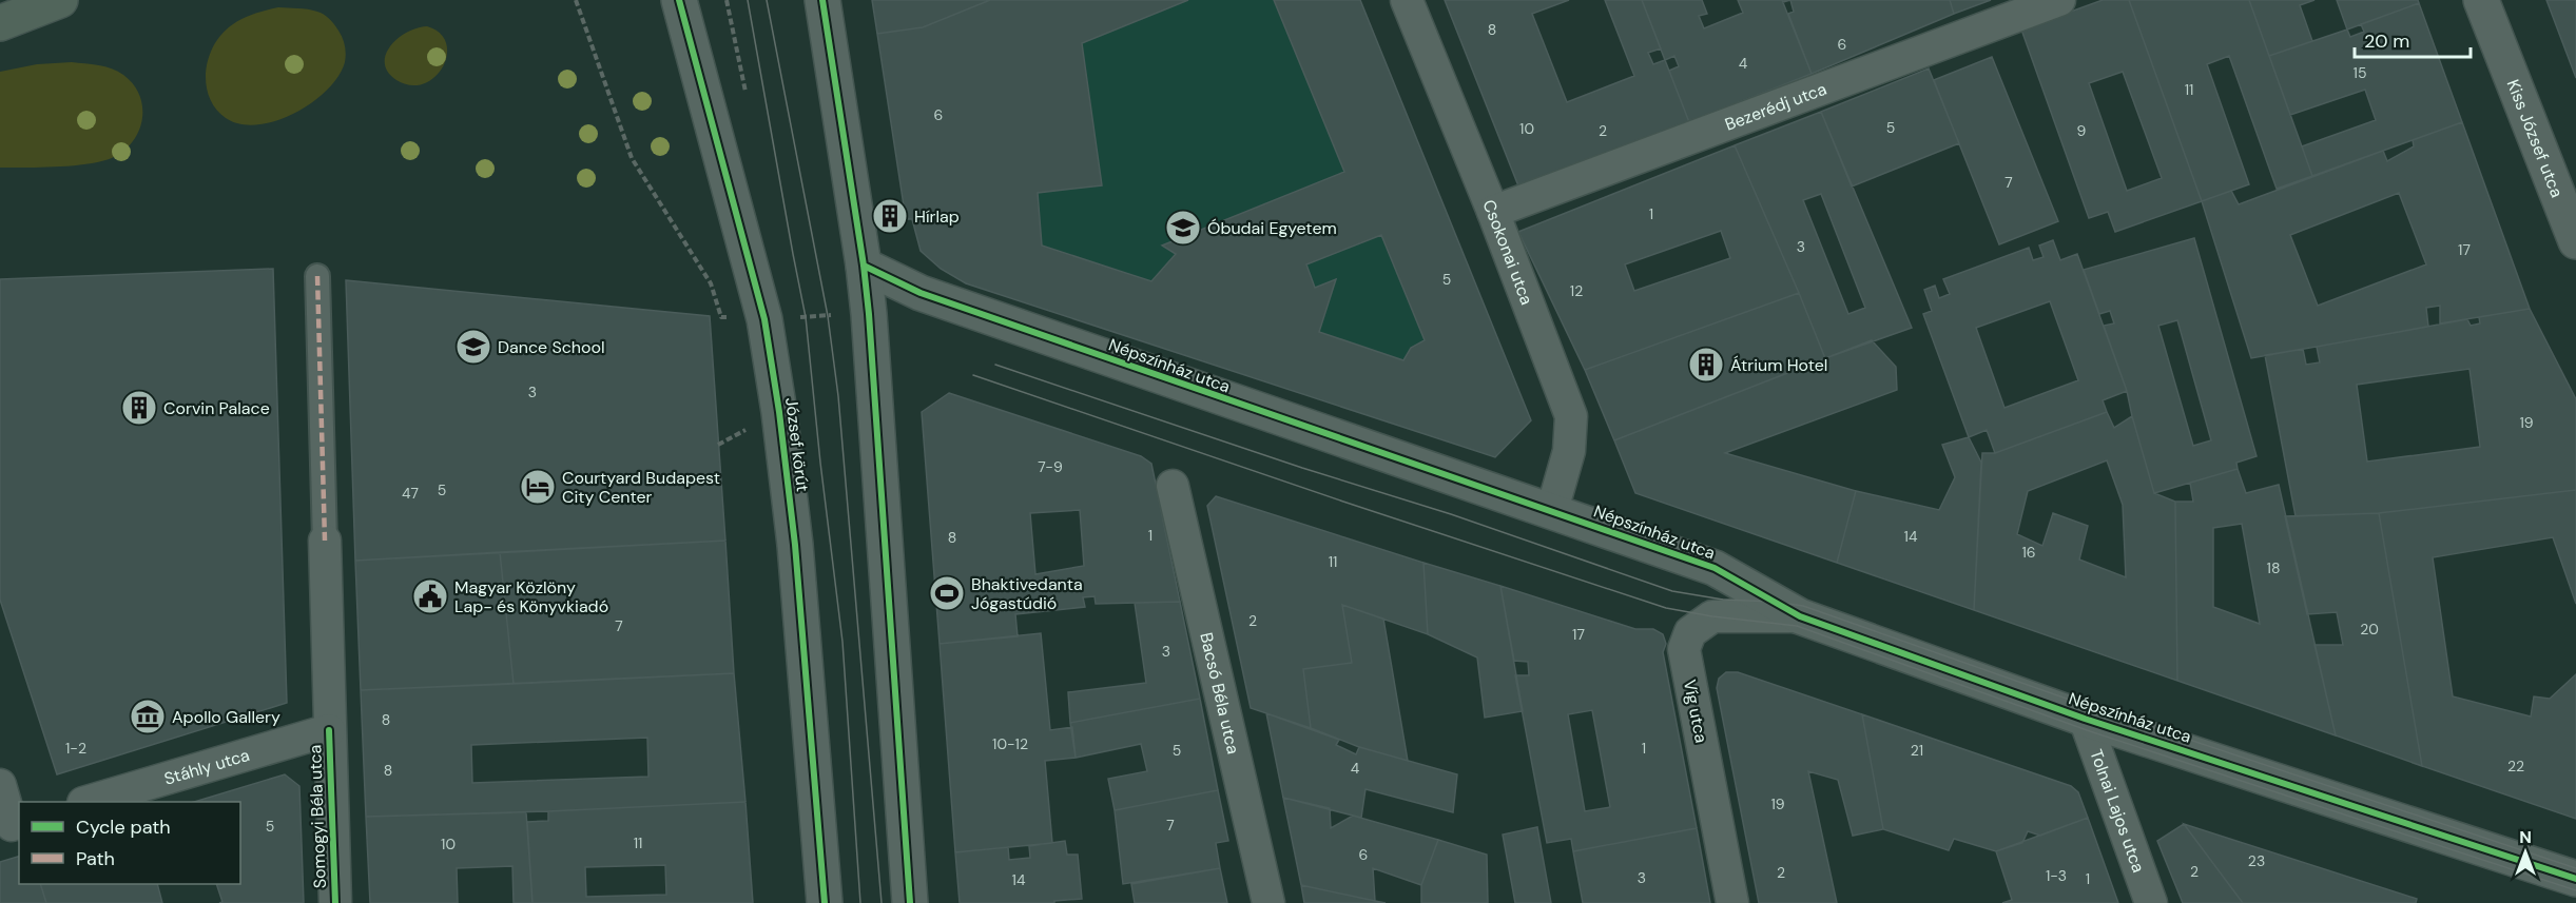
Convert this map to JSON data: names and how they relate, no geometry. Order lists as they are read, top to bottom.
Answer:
{
  "streets": {
    "street": [
      "Bezerédj utca",
      "Kiss József utca",
      "Csokonai utca",
      "Népszínház utca",
      "József körút",
      "Bacsó Béla utca",
      "Víg utca",
      "Stáhly utca",
      "Tolnai Lajos utca",
      "Somogyi Béla utca"
    ]
  },
  "crossings": [
    ["Bezerédj utca", "Csokonai utca"],
    ["Csokonai utca", "Népszínház utca"],
    ["Népszínház utca", "Víg utca"],
    ["Népszínház utca", "Tolnai Lajos utca"],
    ["Stáhly utca", "Somogyi Béla utca"]
  ],
  "places": {
    "building": ["Hírlap", "Átrium Hotel", "Corvin Palace"],
    "school or university": ["Óbudai Egyetem", "Dance School"],
    "hotel": ["Courtyard Budapest City Center"],
    "sports": ["Bhaktivedanta Jógastúdió"],
    "public building": ["Magyar Közlöny Lap- és Könyvkiadó"],
    "museum": ["Apollo Gallery"]
  },
  "house_numbers": [
    "8",
    "6",
    "4",
    "15",
    "11",
    "6",
    "5",
    "10",
    "2",
    "9",
    "7",
    "1",
    "3",
    "17",
    "5",
    "12",
    "3",
    "19",
    "7-9",
    "5",
    "47",
    "1",
    "14",
    "8",
    "16",
    "11",
    "18",
    "2",
    "7",
    "20",
    "17",
    "3",
    "8",
    "10-12",
    "1-2",
    "1",
    "5",
    "21",
    "22",
    "4",
    "8",
    "19",
    "7",
    "5",
    "11",
    "10",
    "6",
    "23",
    "2",
    "2",
    "1-3",
    "3",
    "1",
    "14"
  ],
  "legend": ["Cycle path", "Path"],
  "scale_bar": "20 m",
  "north": "top"
}
